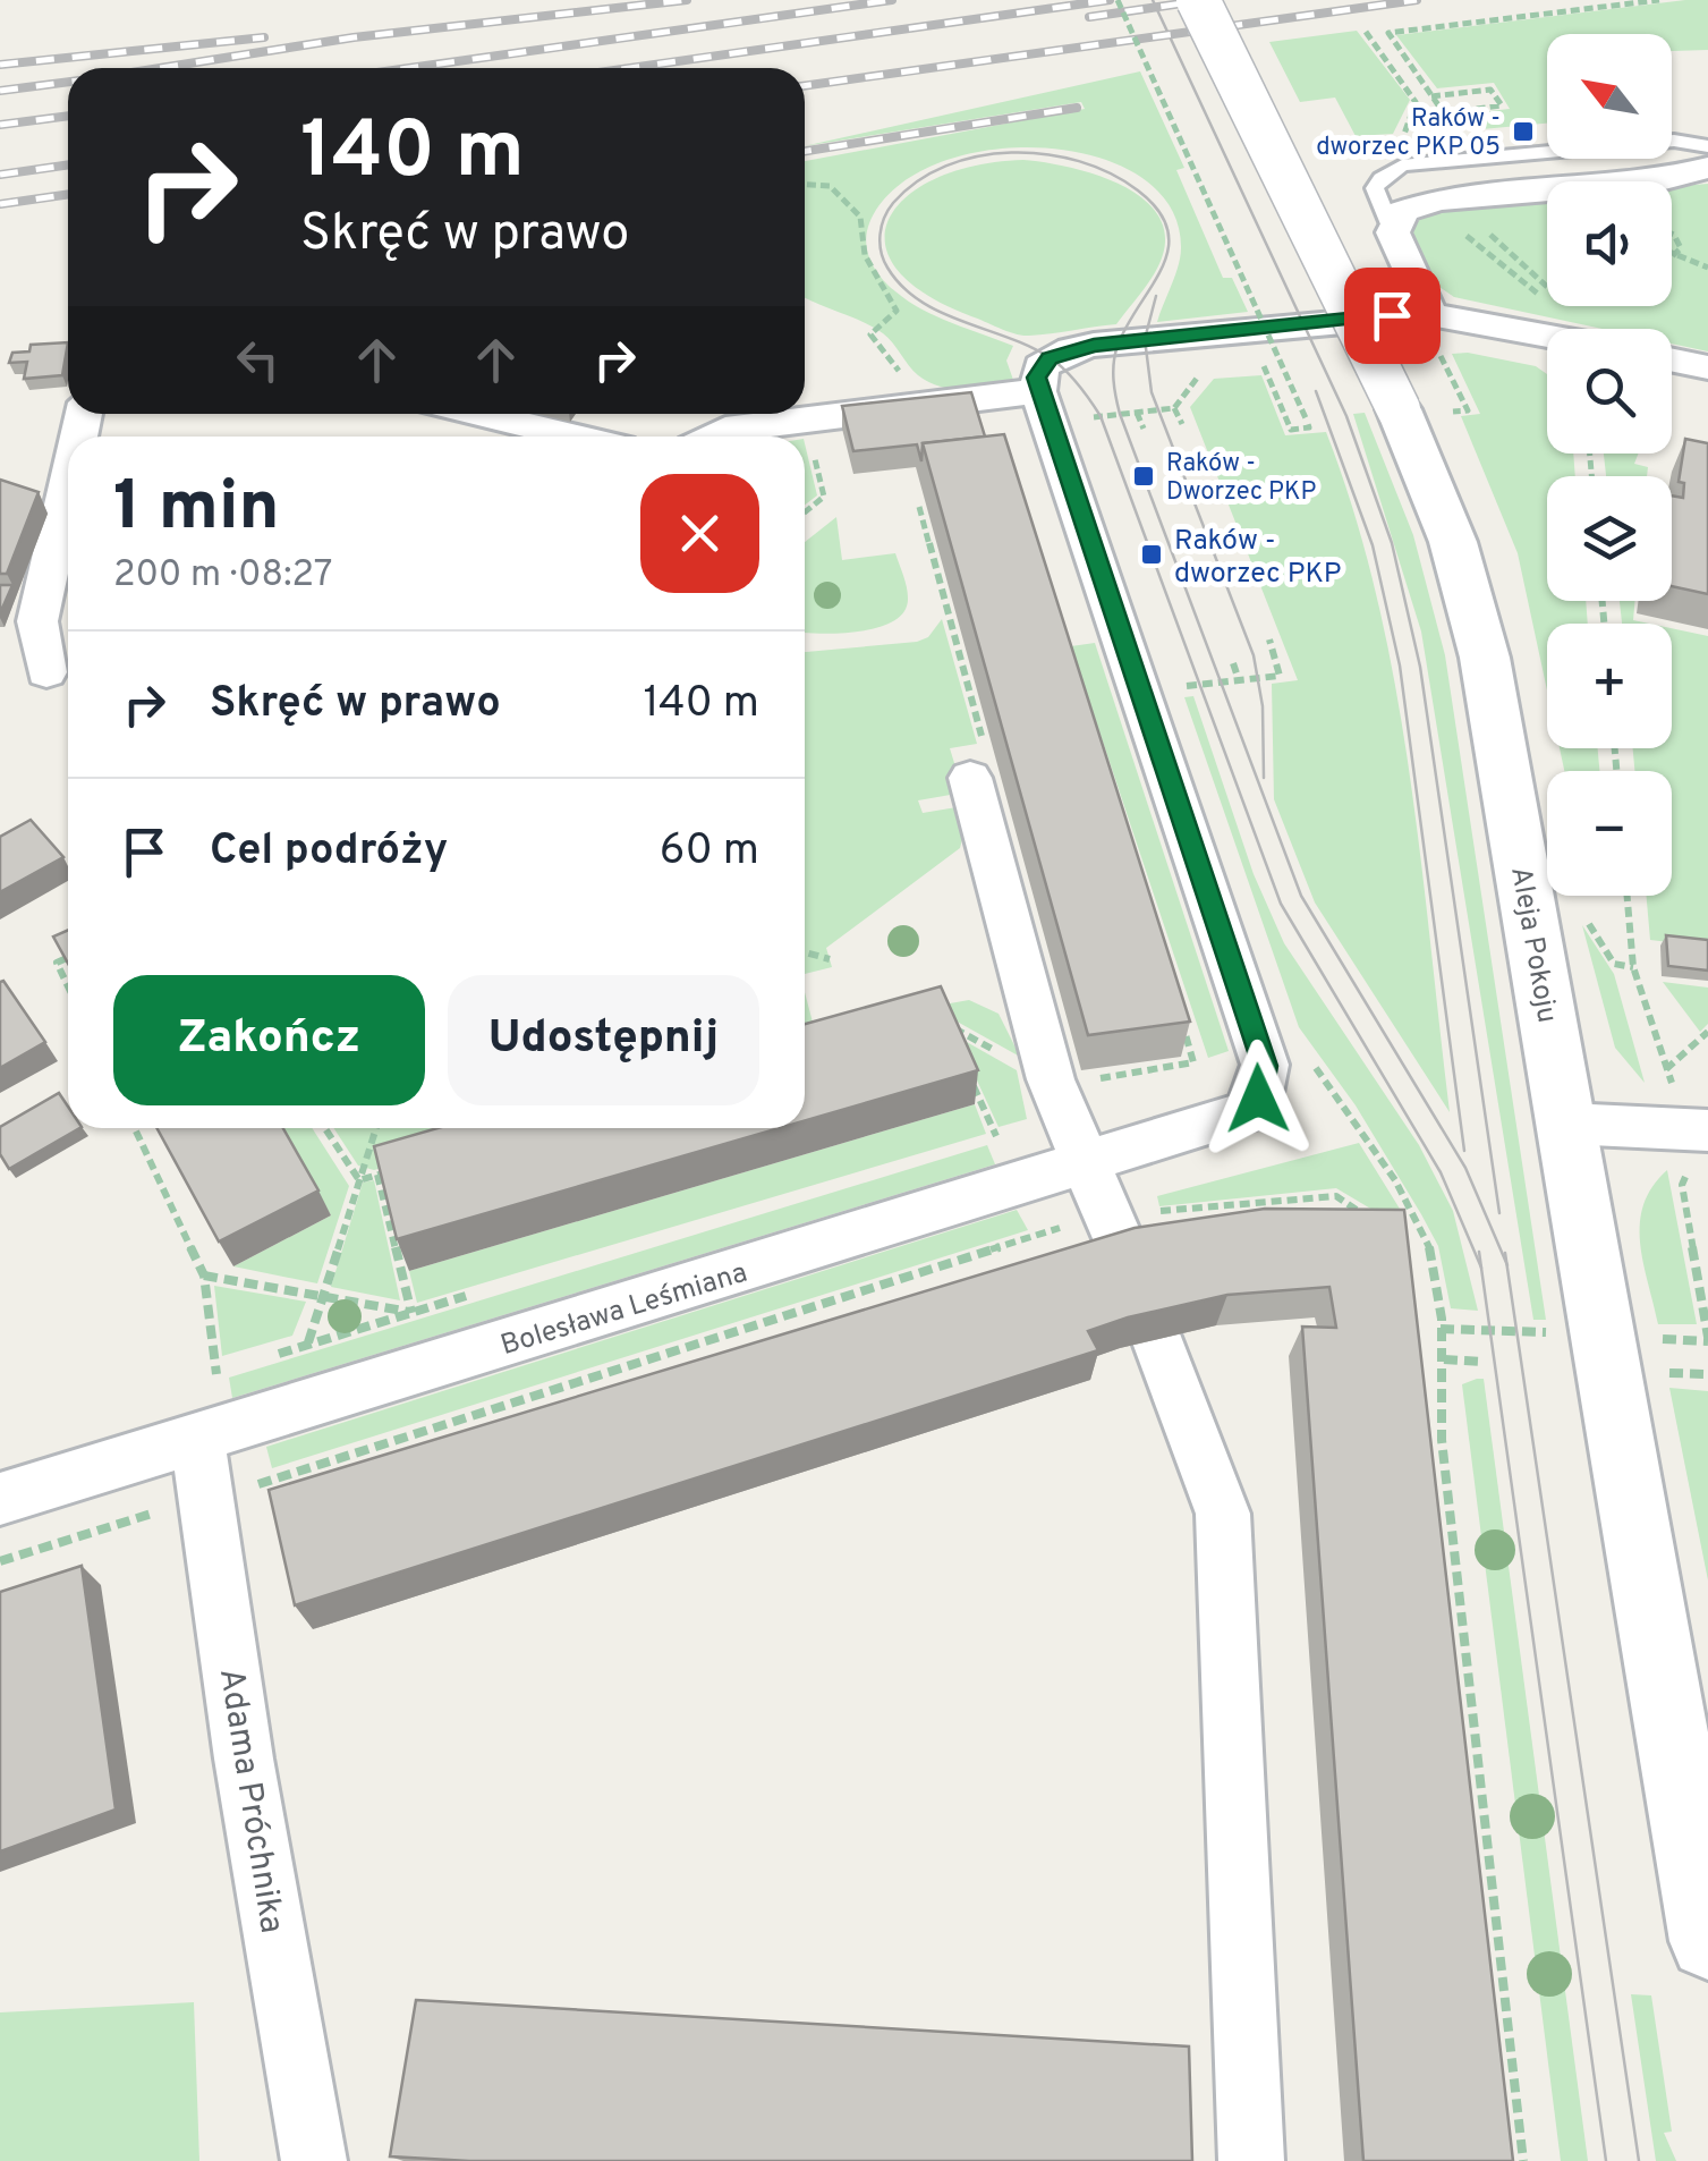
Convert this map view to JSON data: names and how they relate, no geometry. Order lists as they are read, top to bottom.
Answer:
{
  "streets": {
    "street": ["Aleja Pokoju", "Bolesława Leśmiana", "Adama Próchnika"]
  },
  "crossings": [
    ["Bolesława Leśmiana", "Adama Próchnika"]
  ],
  "places": {
    "transit": ["Raków - dworzec PKP 05", "Raków - Dworzec PKP", "Raków - dworzec PKP"]
  },
  "north": "top left",
  "page": {
    "map_buttons": ["+", "−"],
    "turn": ["140 m", "Skręć w prawo"],
    "heading": ["1 min", "200 m · 08:27"],
    "list": [
      {
        "name": "Skręć w prawo",
        "value": "140 m"
      },
      {
        "name": "Cel podróży",
        "value": "60 m"
      }
    ],
    "buttons": ["Zakończ", "Udostępnij"]
  }
}
